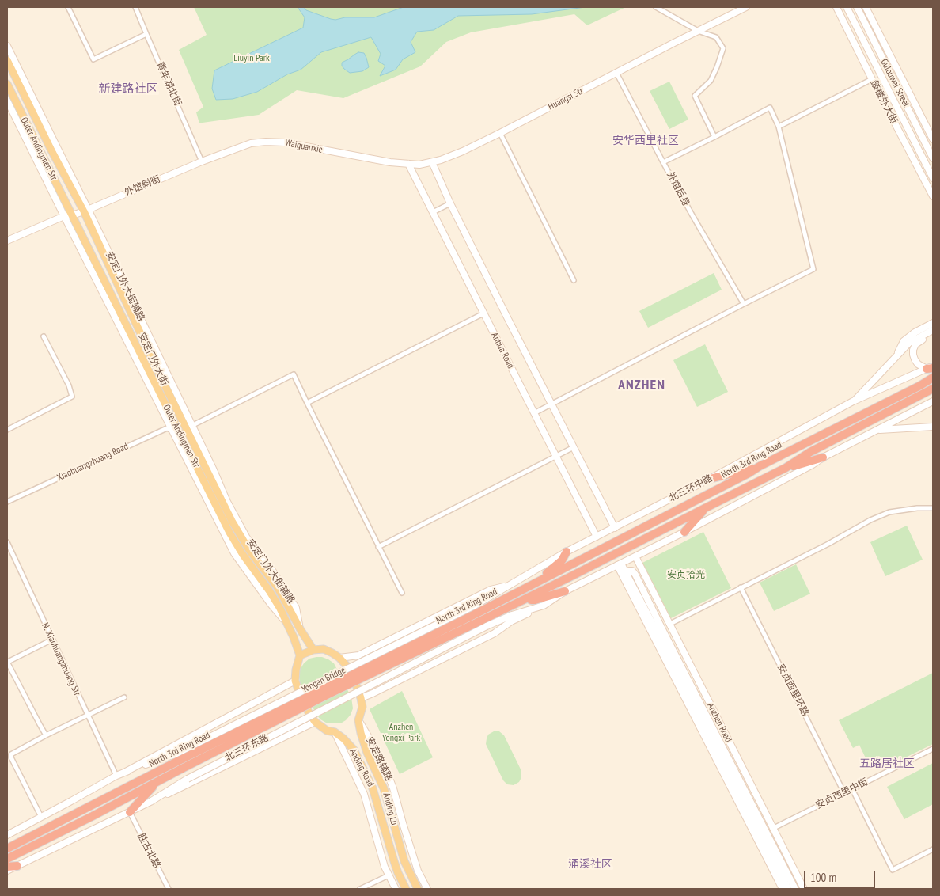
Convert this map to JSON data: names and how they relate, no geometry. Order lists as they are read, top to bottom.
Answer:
{
  "streets": {
    "highway": ["North 3rd Ring Road"],
    "main road": [
      "Outer Andingmen Str",
      "安定门外大街",
      "Anding Road",
      "Anding Lu"
    ],
    "street": [
      "Gulouwai Street",
      "青年湖北街",
      "Huangsi Str",
      "鼓楼外大街",
      "Waiguanxie",
      "外馆斜街",
      "外馆后身",
      "Anhua Road",
      "Xiaohuangzhuang Road",
      "北三环中路",
      "N. Xiaohuangzhuang Str",
      "安贞西里环路",
      "Anzhen Road",
      "北三环东路",
      "安定路辅路",
      "安贞西里中街",
      "胜古北路"
    ]
  },
  "crossings": [
    ["青年湖北街", "Waiguanxie"],
    ["青年湖北街", "外馆斜街"],
    ["Huangsi Str", "Waiguanxie"],
    ["Huangsi Str", "外馆后身"],
    ["Huangsi Str", "Anhua Road"],
    ["Waiguanxie", "外馆斜街"],
    ["Waiguanxie", "Anhua Road"],
    ["Outer Andingmen Str", "外馆斜街"],
    ["Outer Andingmen Str", "安定门外大街"],
    ["Outer Andingmen Str", "Xiaohuangzhuang Road"],
    ["外馆斜街", "安定门外大街"],
    ["Anhua Road", "北三环中路"],
    ["安定门外大街", "Xiaohuangzhuang Road"],
    ["North 3rd Ring Road", "北三环中路"],
    ["North 3rd Ring Road", "北三环东路"],
    ["安贞西里环路", "安贞西里中街"],
    ["Anzhen Road", "安贞西里中街"],
    ["北三环东路", "胜古北路"],
    ["安定路辅路", "Anding Lu"]
  ],
  "districts": [
    "新建路社区",
    "安华西里社区",
    "ANZHEN",
    "五路居社区",
    "涌溪社区"
  ],
  "parks": ["Liuyin Park", "安贞拾光", "Anzhen Yongxi Park"],
  "scale_bar": "100 m"
}
